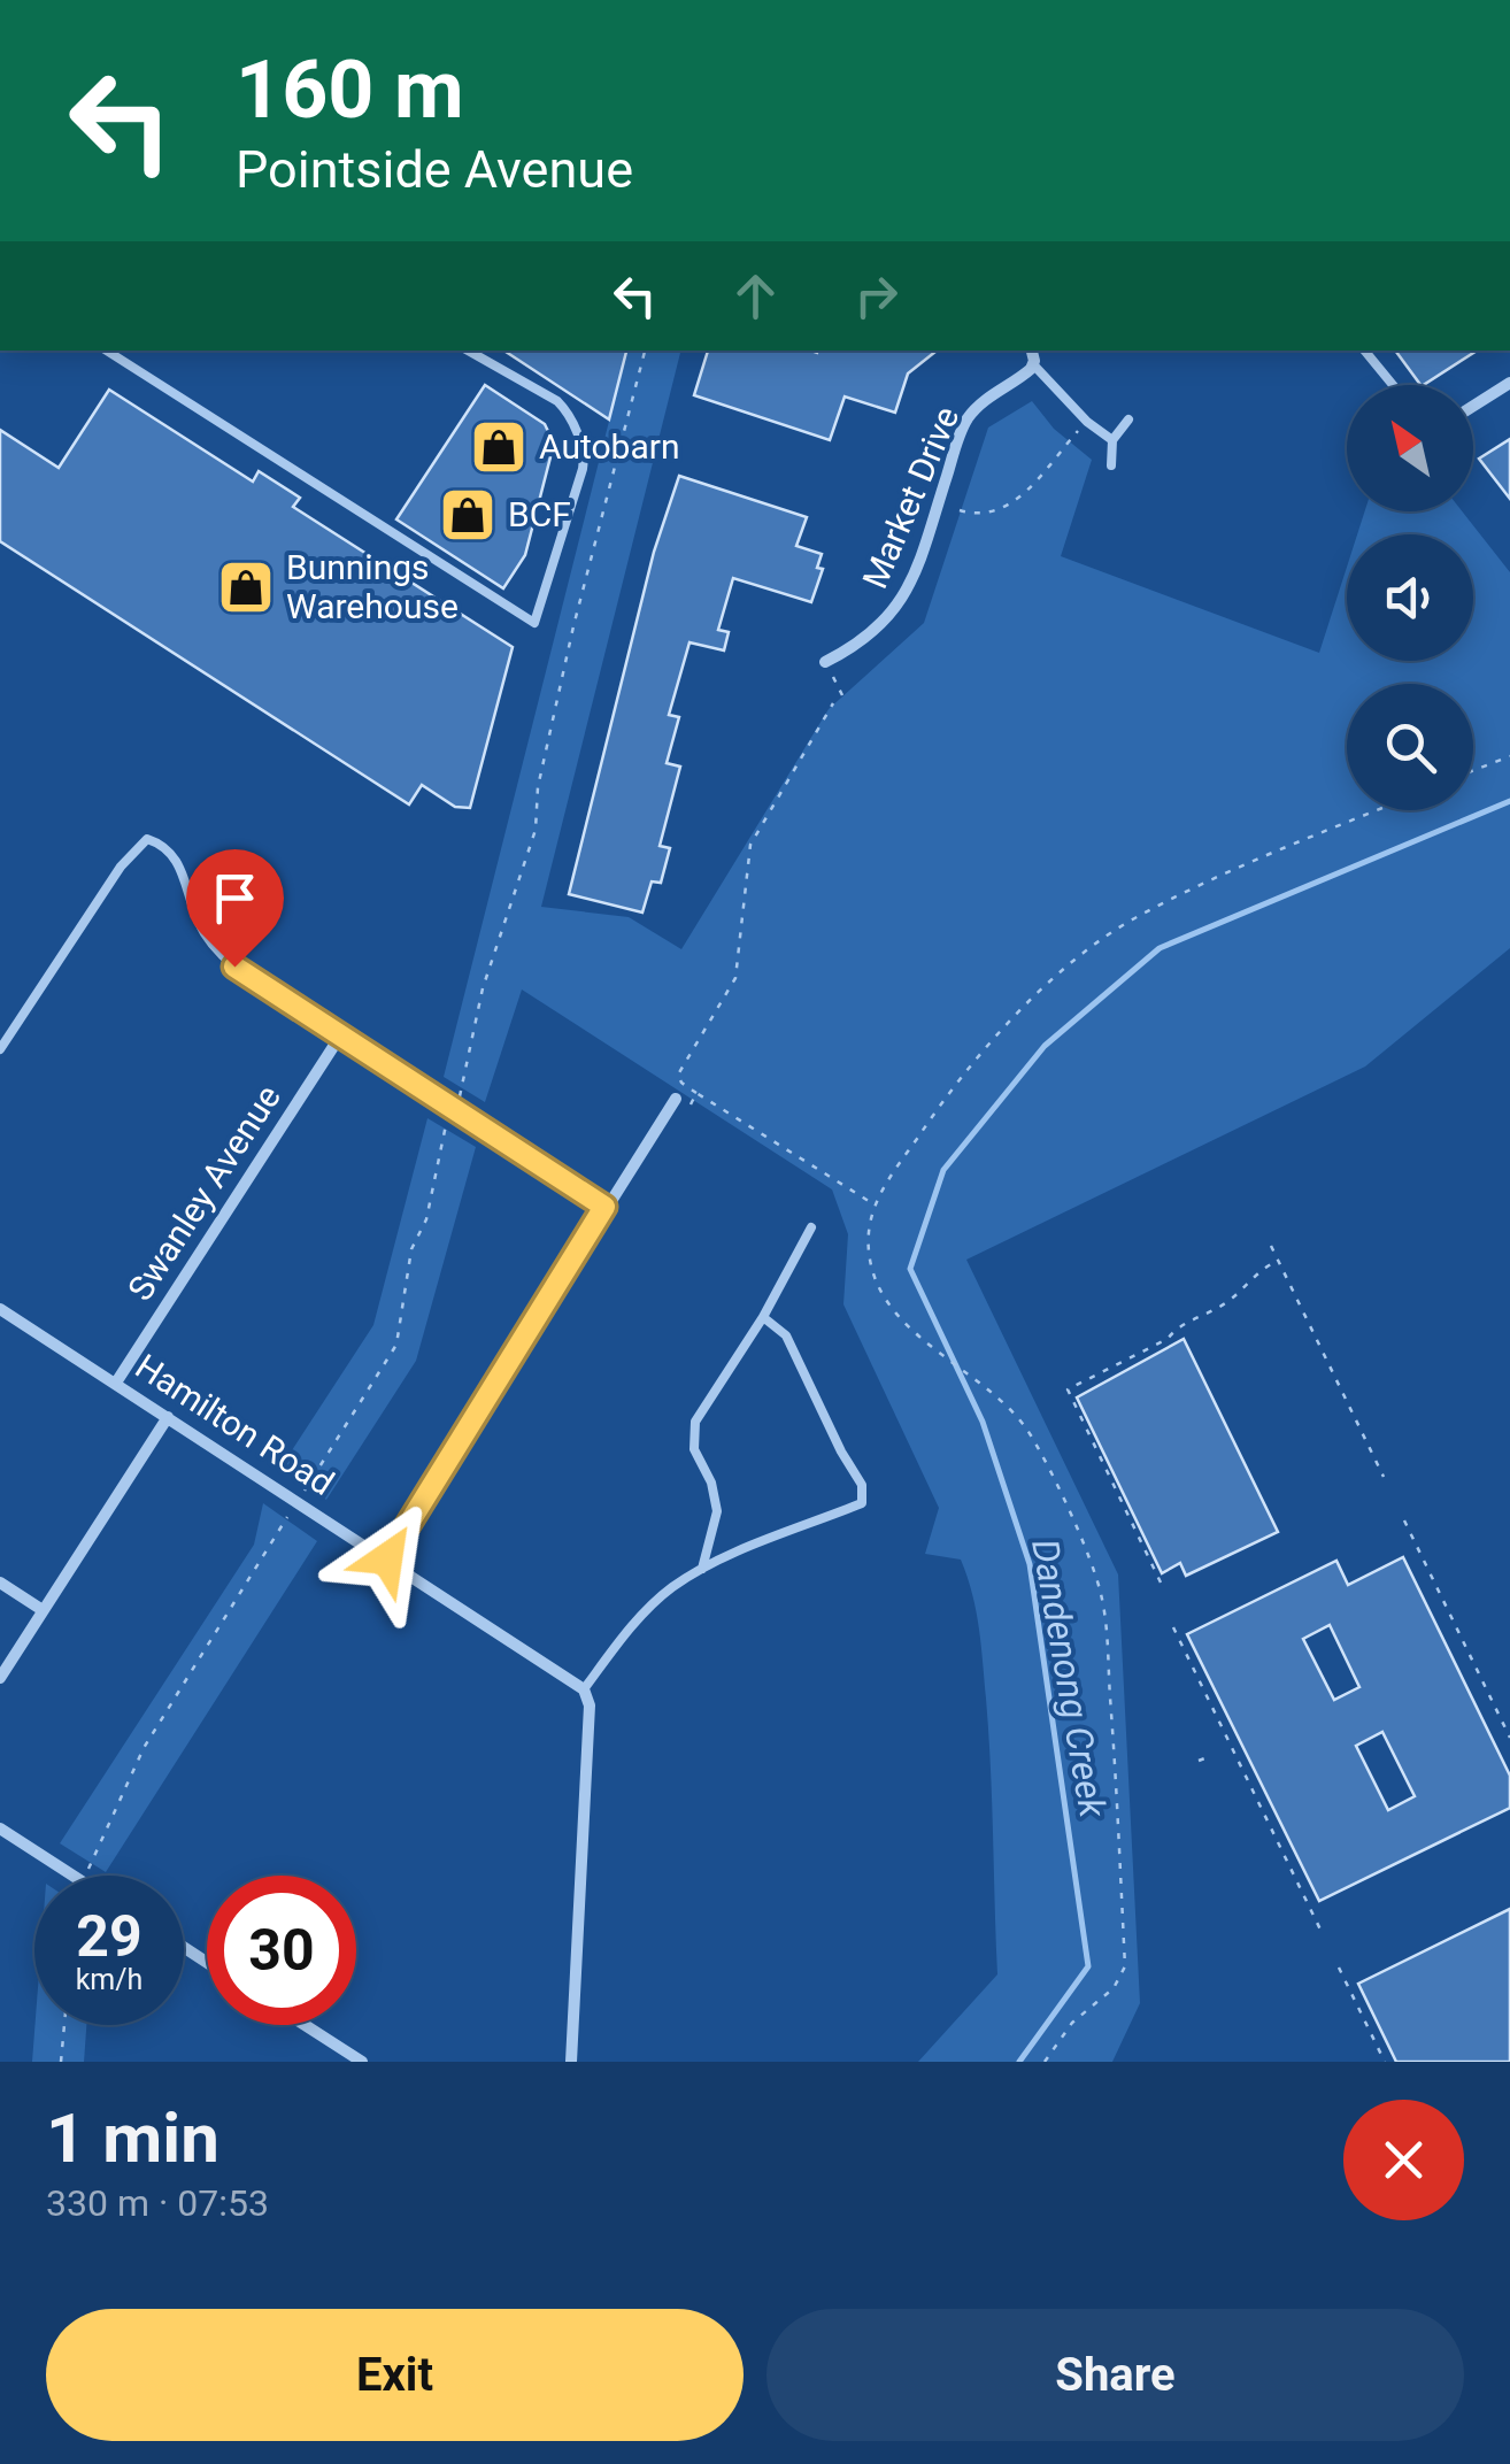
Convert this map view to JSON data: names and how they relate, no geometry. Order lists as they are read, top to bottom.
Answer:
{
  "streets": {
    "street": ["Market Drive", "Swanley Avenue", "Hamilton Road"]
  },
  "crossings": [
    ["Swanley Avenue", "Hamilton Road"]
  ],
  "water": ["Dandenong Creek"],
  "places": {
    "shop": ["Autobarn", "BCF", "Bunnings Warehouse"]
  },
  "north": "top left",
  "page": {
    "turn": ["160 m", "Pointside Avenue"],
    "speed": "29 km/h",
    "limit": "30",
    "heading": ["1 min", "330 m · 07:53"],
    "buttons": ["Exit", "Share"]
  }
}
